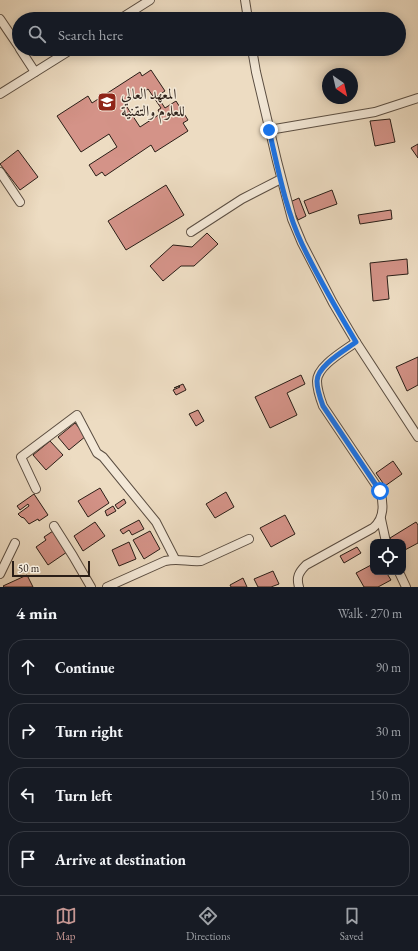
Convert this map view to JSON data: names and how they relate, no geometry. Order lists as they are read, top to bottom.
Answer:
{
  "places": {
    "school or university": ["المعهد العالي للعلوم والتقنية"]
  },
  "scale_bar": "50 m",
  "north": "bottom right",
  "page": {
    "search": "Search here",
    "scale": "50 m",
    "heading": ["4 min", "Walk · 270 m"],
    "list": [
      ["Continue", "90 m"],
      ["Turn right", "30 m"],
      ["Turn left", "150 m"],
      "Arrive at destination"
    ],
    "nav": ["Map", "Directions", "Saved"]
  }
}
